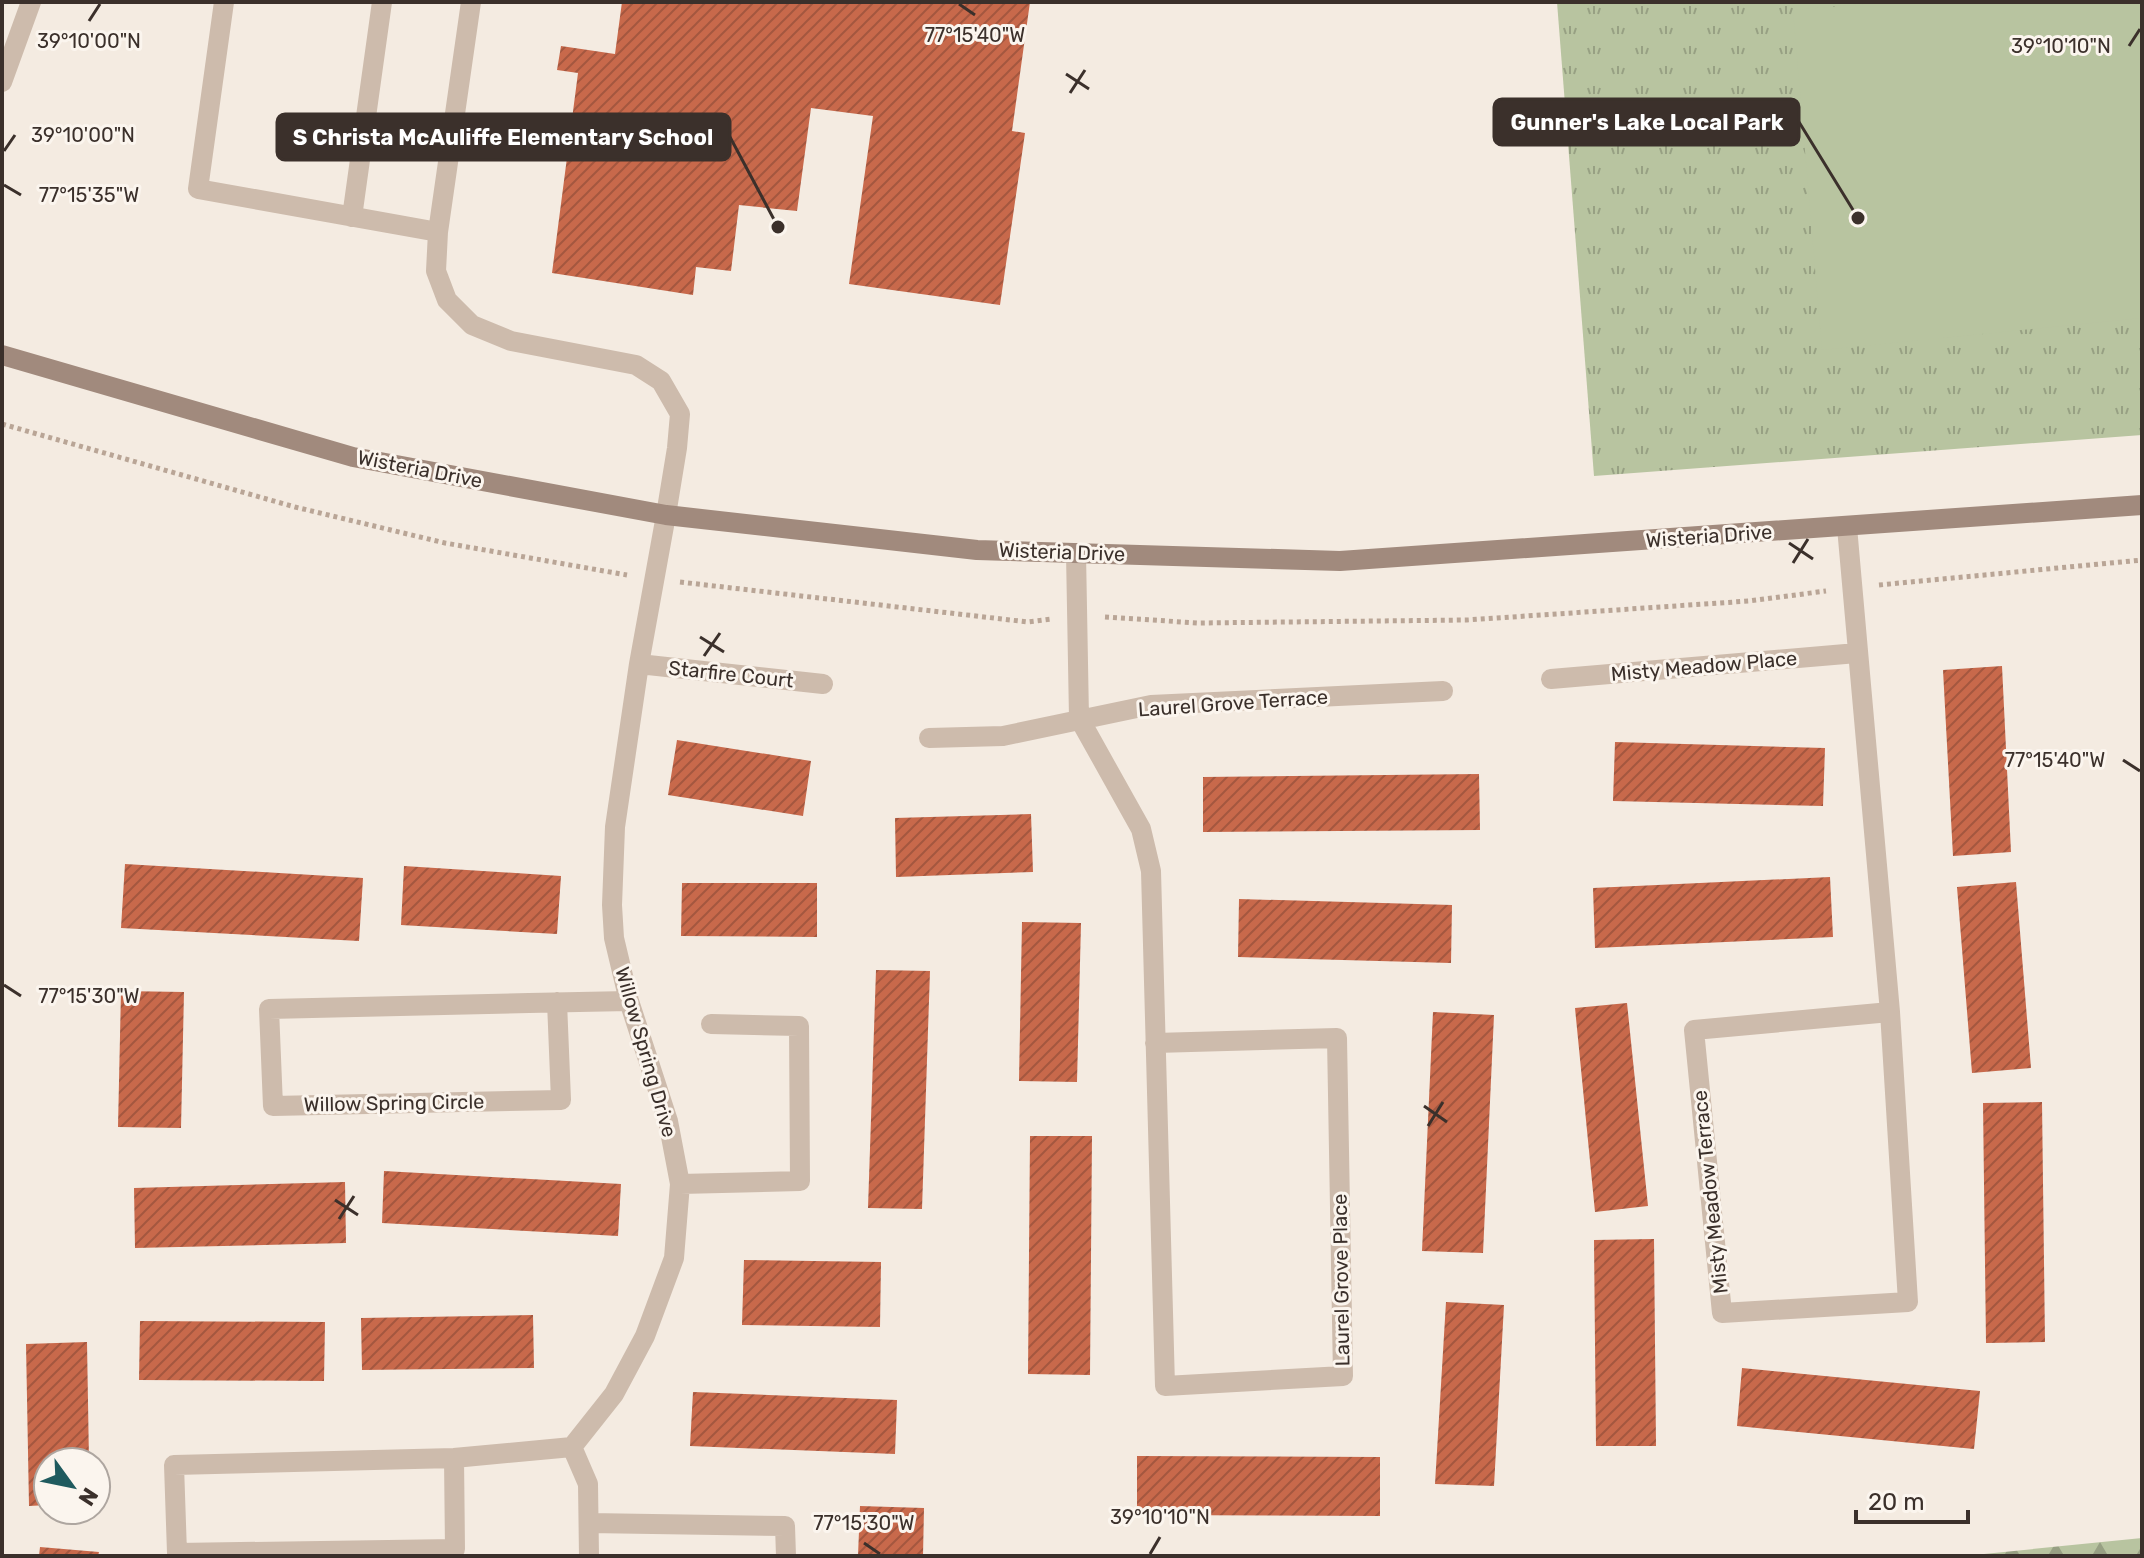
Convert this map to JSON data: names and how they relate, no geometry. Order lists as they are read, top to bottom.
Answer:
{
  "streets": {
    "street": [
      "Wisteria Drive",
      "Misty Meadow Place",
      "Starfire Court",
      "Laurel Grove Terrace",
      "Willow Spring Drive",
      "Willow Spring Circle",
      "Misty Meadow Terrace",
      "Laurel Grove Place"
    ]
  },
  "crossings": [
    ["Wisteria Drive", "Willow Spring Drive"],
    ["Wisteria Drive", "Misty Meadow Terrace"],
    ["Wisteria Drive", "Laurel Grove Place"],
    ["Misty Meadow Place", "Misty Meadow Terrace"],
    ["Starfire Court", "Willow Spring Drive"],
    ["Laurel Grove Terrace", "Laurel Grove Place"],
    ["Willow Spring Drive", "Willow Spring Circle"]
  ],
  "places": ["Gunner's Lake Local Park", "S Christa McAuliffe Elementary School"],
  "scale_bar": "20 m",
  "north": "bottom right",
  "coordinates": [
    "77°15'40\"W",
    "39°10'00\"N",
    "39°10'10\"N",
    "77°15'35\"W",
    "77°15'30\"W"
  ]
}
